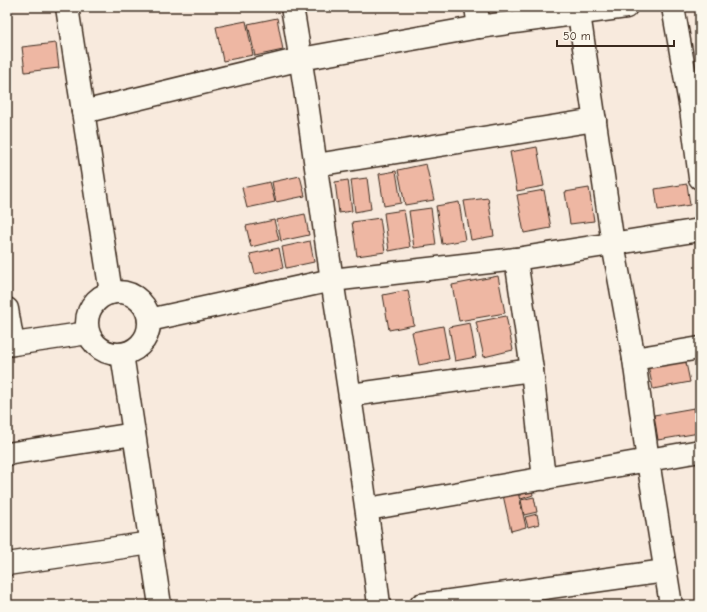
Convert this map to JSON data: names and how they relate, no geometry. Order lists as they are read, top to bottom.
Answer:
{
  "scale_bar": "50 m"
}
